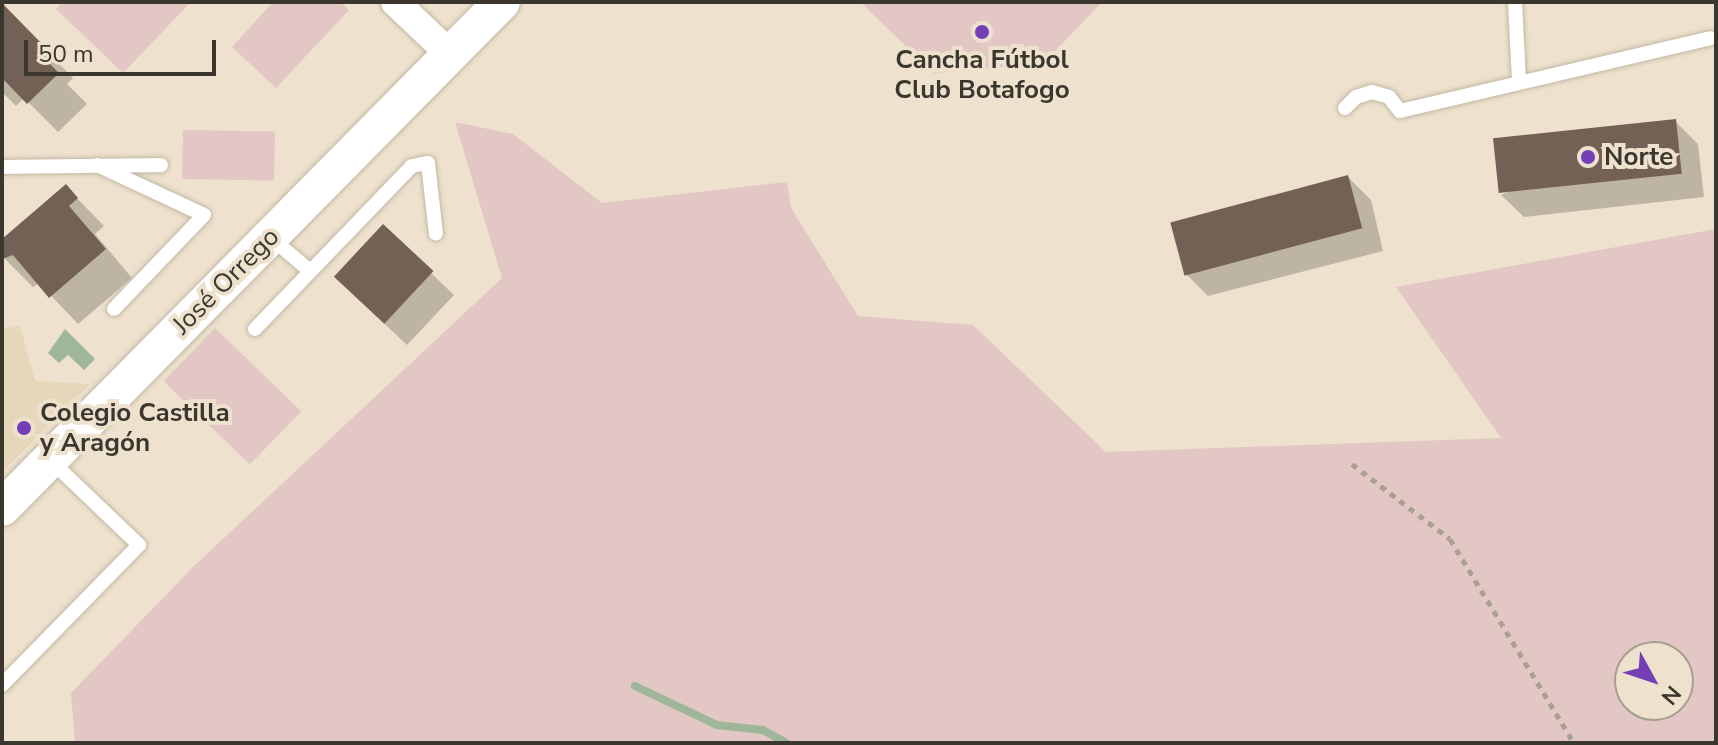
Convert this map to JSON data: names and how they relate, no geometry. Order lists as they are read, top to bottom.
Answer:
{
  "streets": {
    "street": ["José Orrego"]
  },
  "places": ["Cancha Fútbol Club Botafogo", "Norte", "Colegio Castilla y Aragón"],
  "scale_bar": "50 m",
  "north": "bottom right"
}
